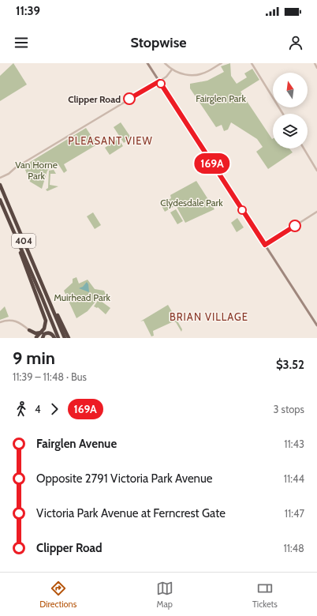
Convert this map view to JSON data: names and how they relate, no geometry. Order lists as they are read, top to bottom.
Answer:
{
  "streets": {
    "highway": ["404"]
  },
  "districts": ["PLEASANT VIEW", "BRIAN VILLAGE"],
  "parks": [
    "Fairglen Park",
    "Van Horne Park",
    "Clydesdale Park",
    "Muirhead Park"
  ],
  "places": ["Clipper Road"],
  "lines": ["bus line 169A"],
  "north": "top",
  "page": {
    "status": "11:39",
    "header": "Stopwise",
    "on_map": "169A",
    "heading": ["9 min", "11:39 – 11:48 · Bus", "$3.52"],
    "legs": ["4", "169A", "3 stops"],
    "list": [
      {
        "name": "Fairglen Avenue",
        "value": "11:43"
      },
      {
        "name": "Opposite 2791 Victoria Park Avenue",
        "value": "11:44"
      },
      {
        "name": "Victoria Park Avenue at Ferncrest Gate",
        "value": "11:47"
      },
      {
        "name": "Clipper Road",
        "value": "11:48"
      }
    ],
    "tabs": ["Directions", "Map", "Tickets"]
  }
}
